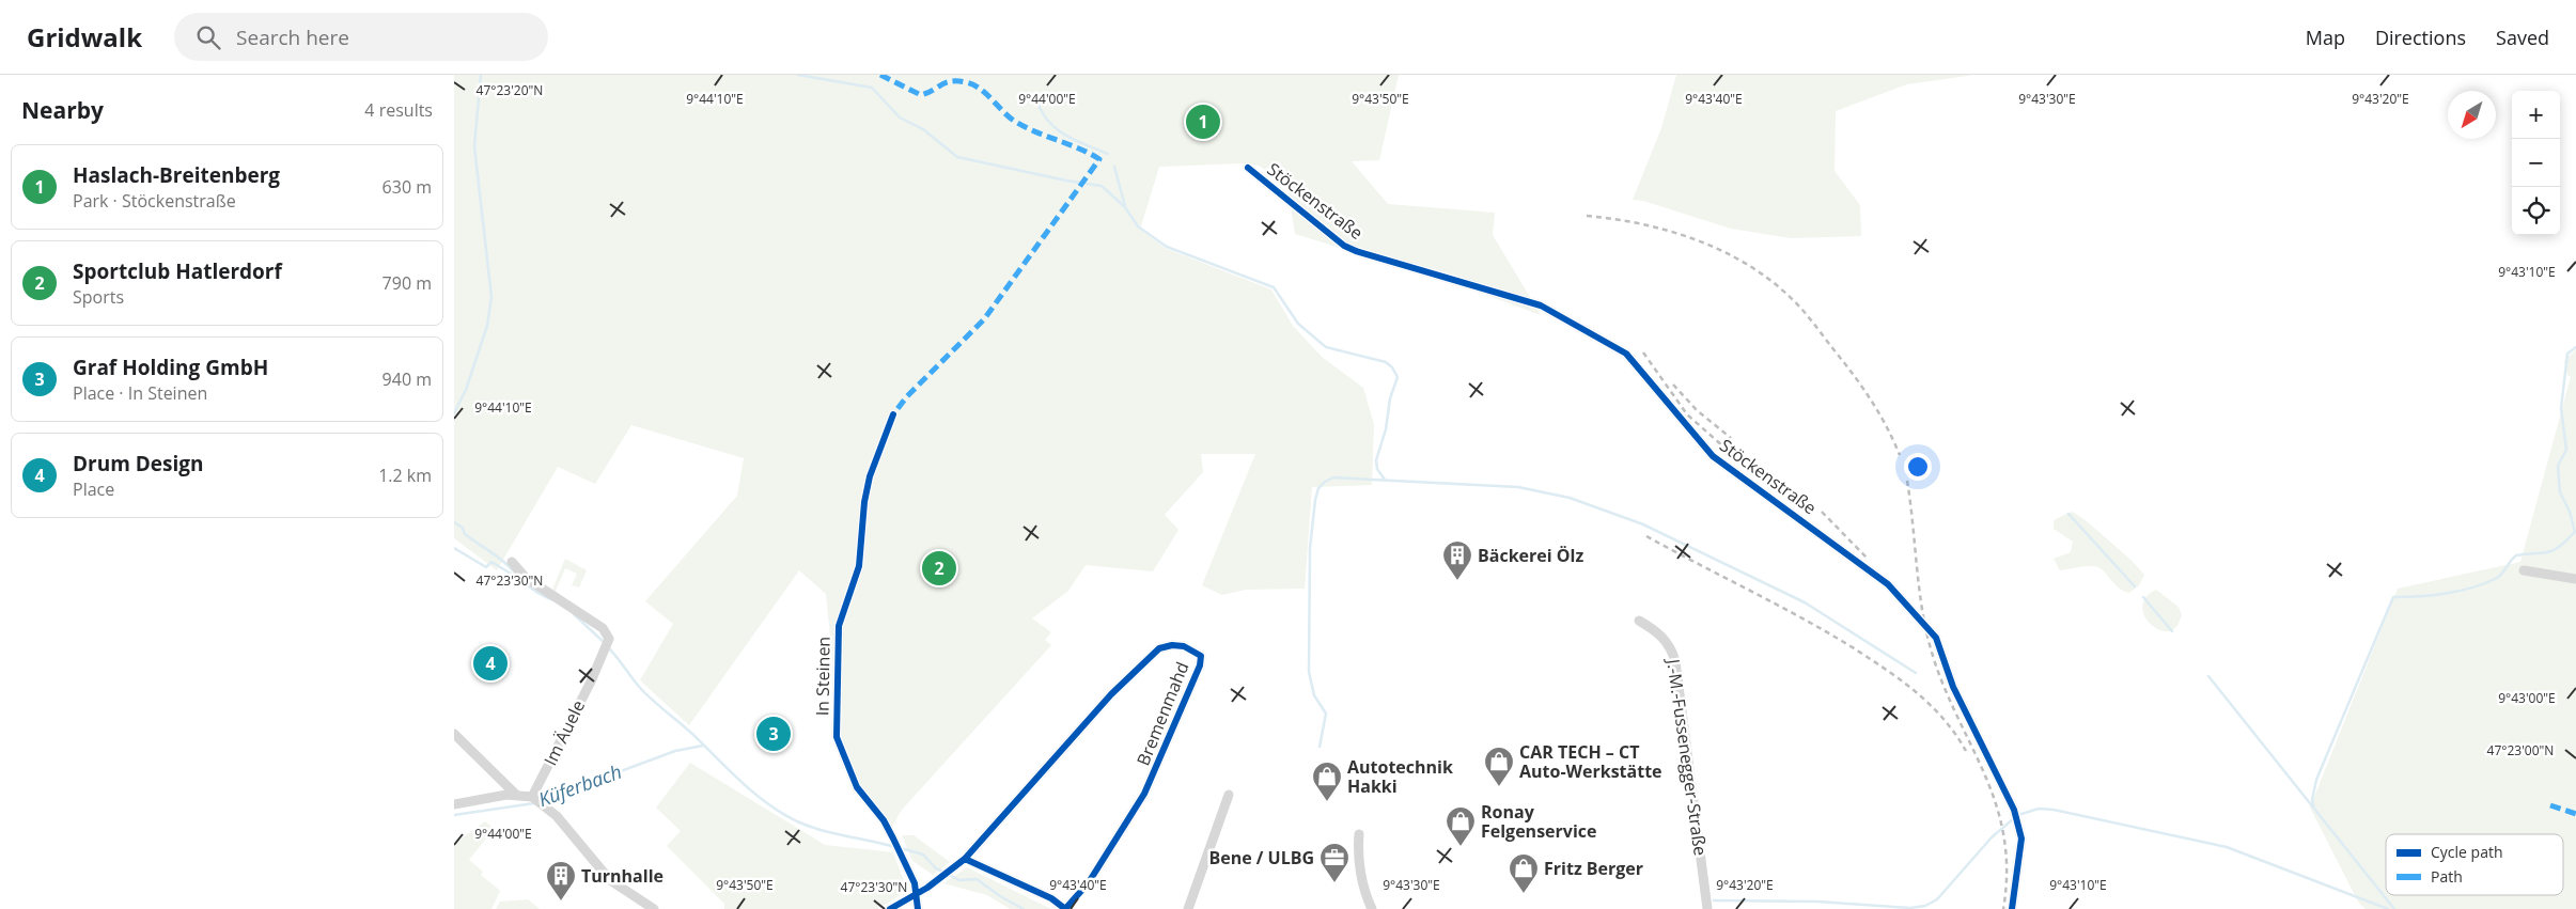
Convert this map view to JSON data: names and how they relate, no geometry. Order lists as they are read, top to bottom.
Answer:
{
  "streets": {
    "street": [
      "Stöckenstraße",
      "In Steinen",
      "Bremenmahd",
      "Im Äuele",
      "J.-M.-Fussenegger-Straße"
    ]
  },
  "crossings": [
    ["In Steinen", "Bremenmahd"]
  ],
  "water": ["Küferbach"],
  "places": {
    "building": ["Bäckerei Ölz", "Turnhalle"],
    "shop": [
      "CAR TECH – CT Auto-Werkstätte",
      "Autotechnik Hakki",
      "Ronay Felgenservice",
      "Fritz Berger"
    ],
    "office": ["Bene / ULBG"]
  },
  "legend": ["Cycle path", "Path"],
  "north": "bottom left",
  "page": {
    "header": "Gridwalk",
    "search": "Search here",
    "nav": ["Map", "Directions", "Saved"],
    "heading": ["Nearby", "4 results"],
    "map_buttons": ["+", "−"],
    "pins": [
      "1",
      "2",
      "4",
      "3"
    ],
    "list": [
      {
        "mark": "1",
        "name": "Haslach-Breitenberg",
        "note": "Park · Stöckenstraße",
        "value": "630 m"
      },
      {
        "mark": "2",
        "name": "Sportclub Hatlerdorf",
        "note": "Sports",
        "value": "790 m"
      },
      {
        "mark": "3",
        "name": "Graf Holding GmbH",
        "note": "Place · In Steinen",
        "value": "940 m"
      },
      {
        "mark": "4",
        "name": "Drum Design",
        "note": "Place",
        "value": "1.2 km"
      }
    ]
  },
  "coordinates": [
    "47°23'20\"N",
    "9°44'10\"E",
    "9°44'00\"E",
    "9°43'50\"E",
    "9°43'40\"E",
    "9°43'30\"E",
    "9°43'20\"E",
    "9°43'10\"E",
    "47°23'30\"N",
    "9°43'00\"E",
    "47°23'00\"N"
  ]
}
